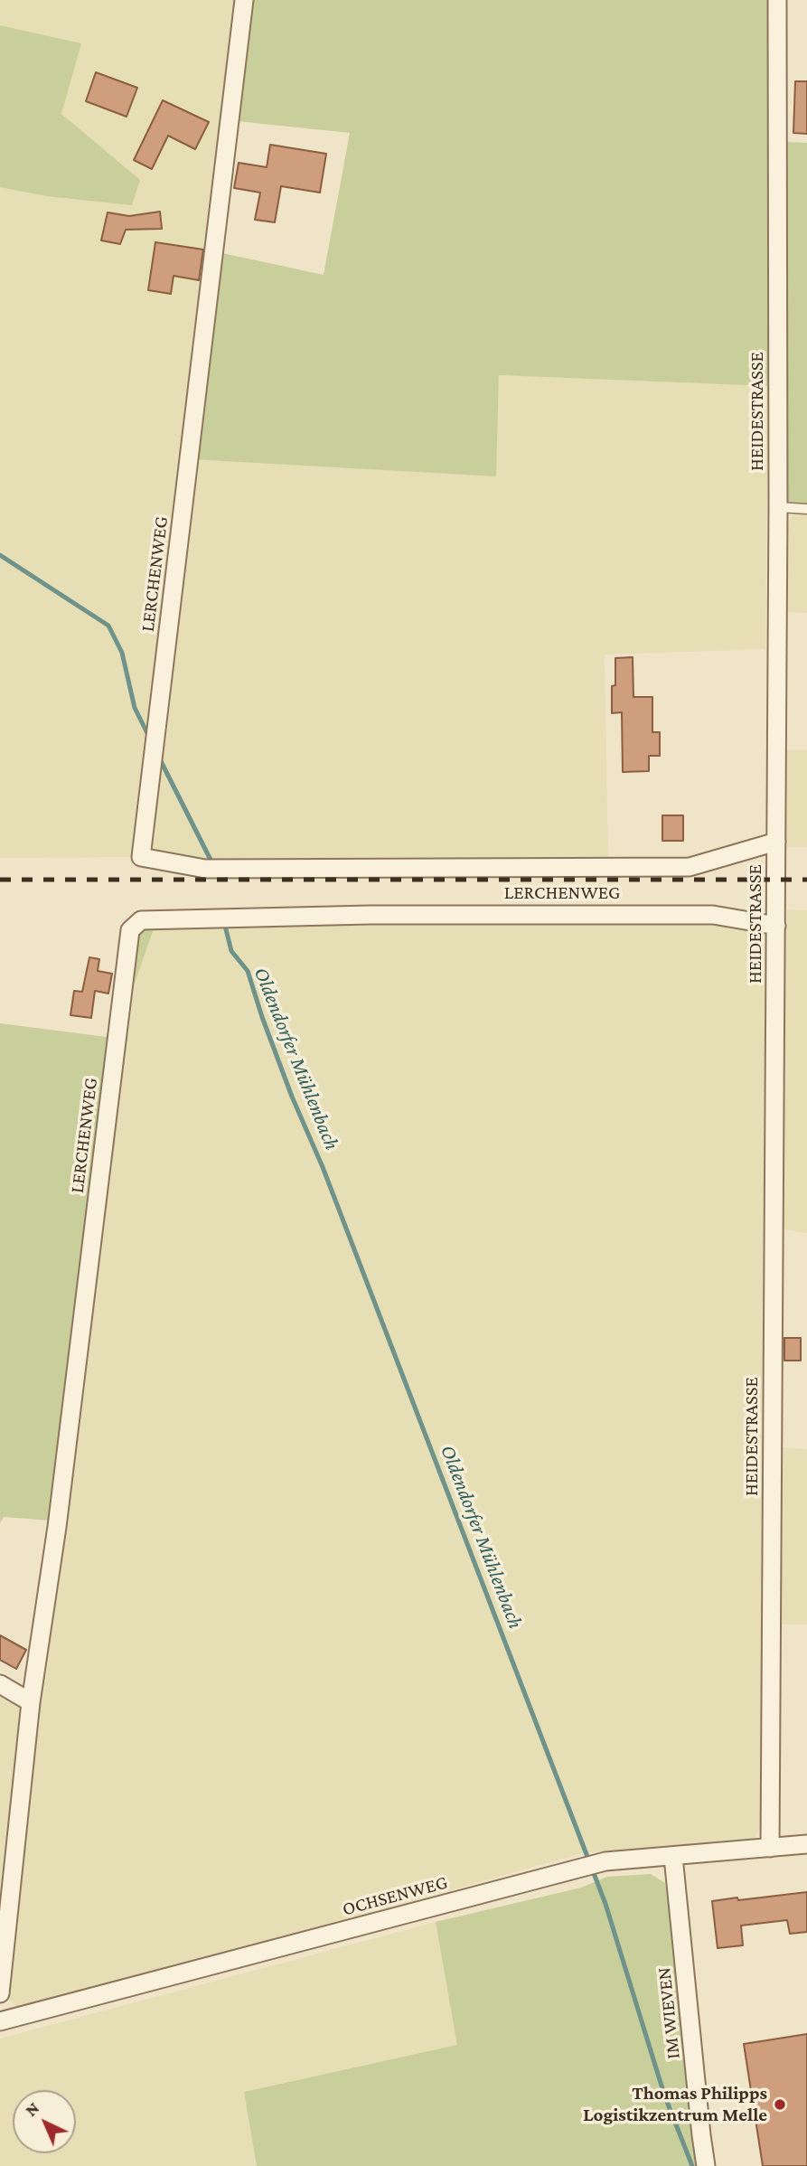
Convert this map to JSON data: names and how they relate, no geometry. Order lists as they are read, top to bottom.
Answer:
{
  "streets": {
    "street": [
      "HEIDESTRASSE",
      "LERCHENWEG",
      "OCHSENWEG",
      "IM WIEVEN"
    ]
  },
  "crossings": [
    ["HEIDESTRASSE", "LERCHENWEG"],
    ["HEIDESTRASSE", "OCHSENWEG"],
    ["OCHSENWEG", "IM WIEVEN"]
  ],
  "water": ["Oldendorfer Mühlenbach"],
  "places": ["Thomas Philipps Logistikzentrum Melle"],
  "north": "top left"
}
